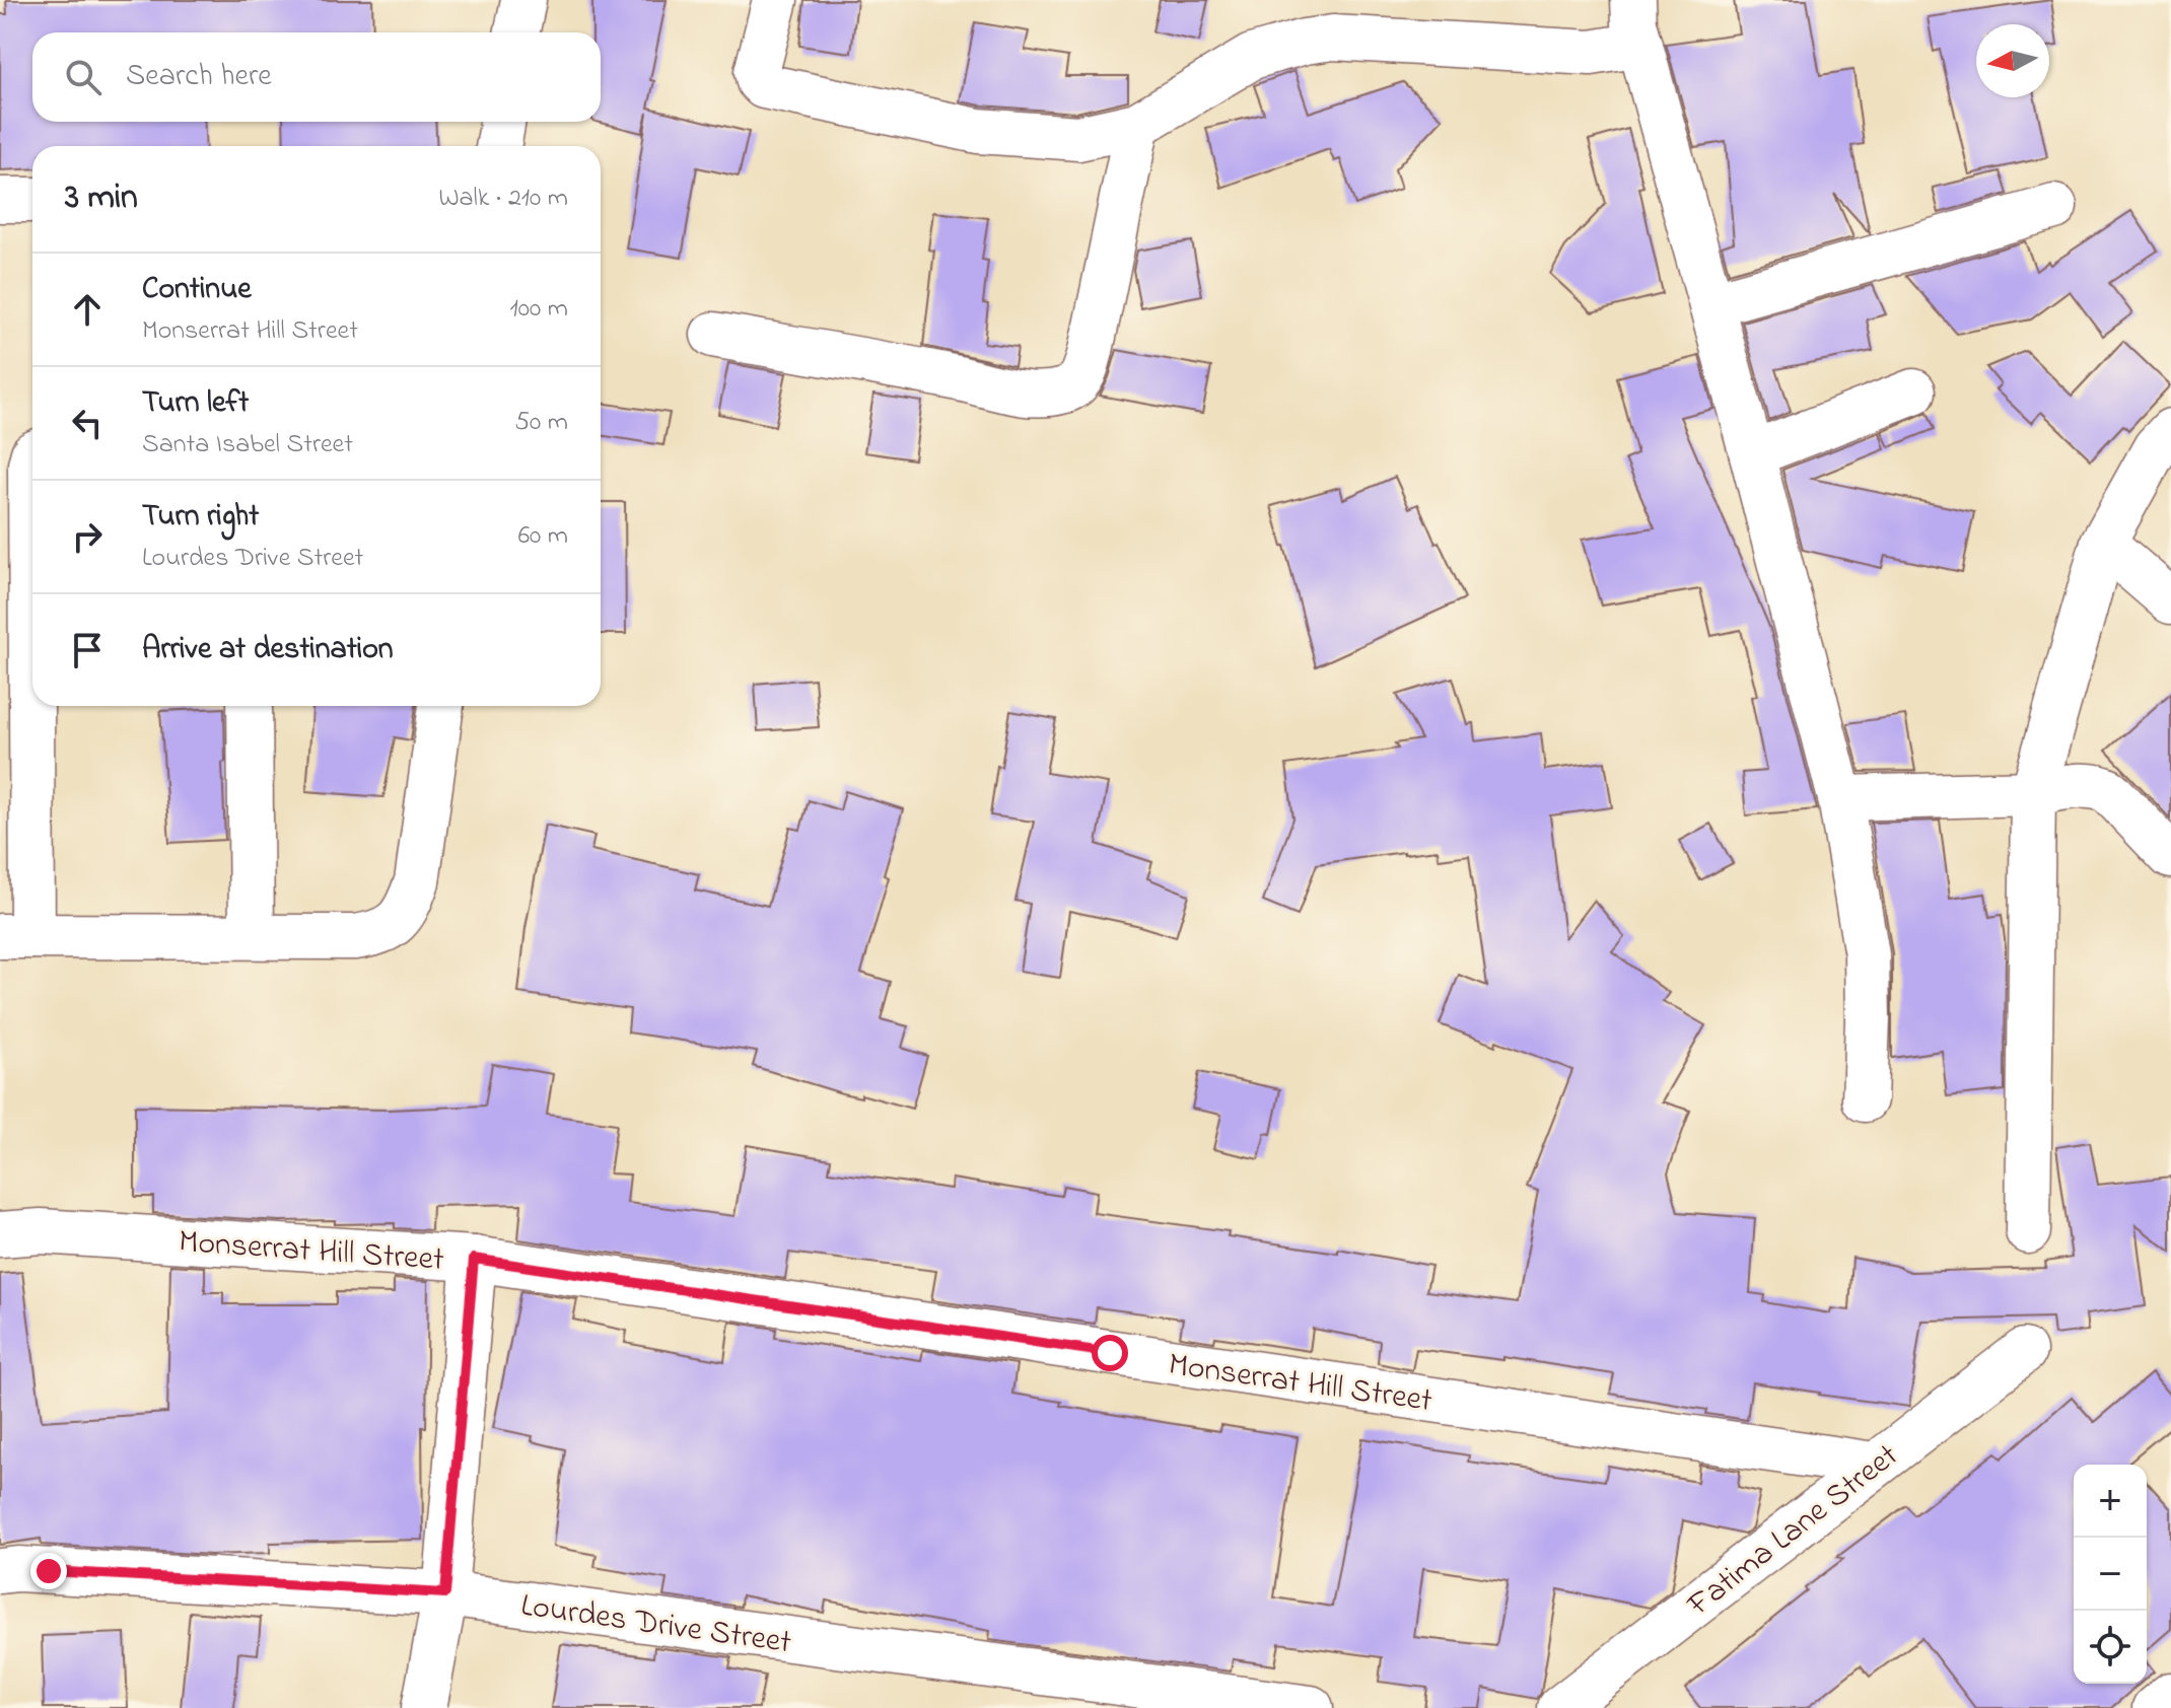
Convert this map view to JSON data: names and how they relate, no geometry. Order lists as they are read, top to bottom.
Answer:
{
  "streets": {
    "street": ["Monserrat Hill Street", "Fatima Lane Street", "Lourdes Drive Street"]
  },
  "crossings": [
    ["Monserrat Hill Street", "Fatima Lane Street"]
  ],
  "north": "left",
  "page": {
    "search": "Search here",
    "heading": ["3 min", "Walk · 210 m"],
    "list": [
      ["Continue", "Monserrat Hill Street", "100 m"],
      ["Turn left", "Santa Isabel Street", "50 m"],
      ["Turn right", "Lourdes Drive Street", "60 m"],
      "Arrive at destination"
    ],
    "map_buttons": ["+", "−"]
  }
}
